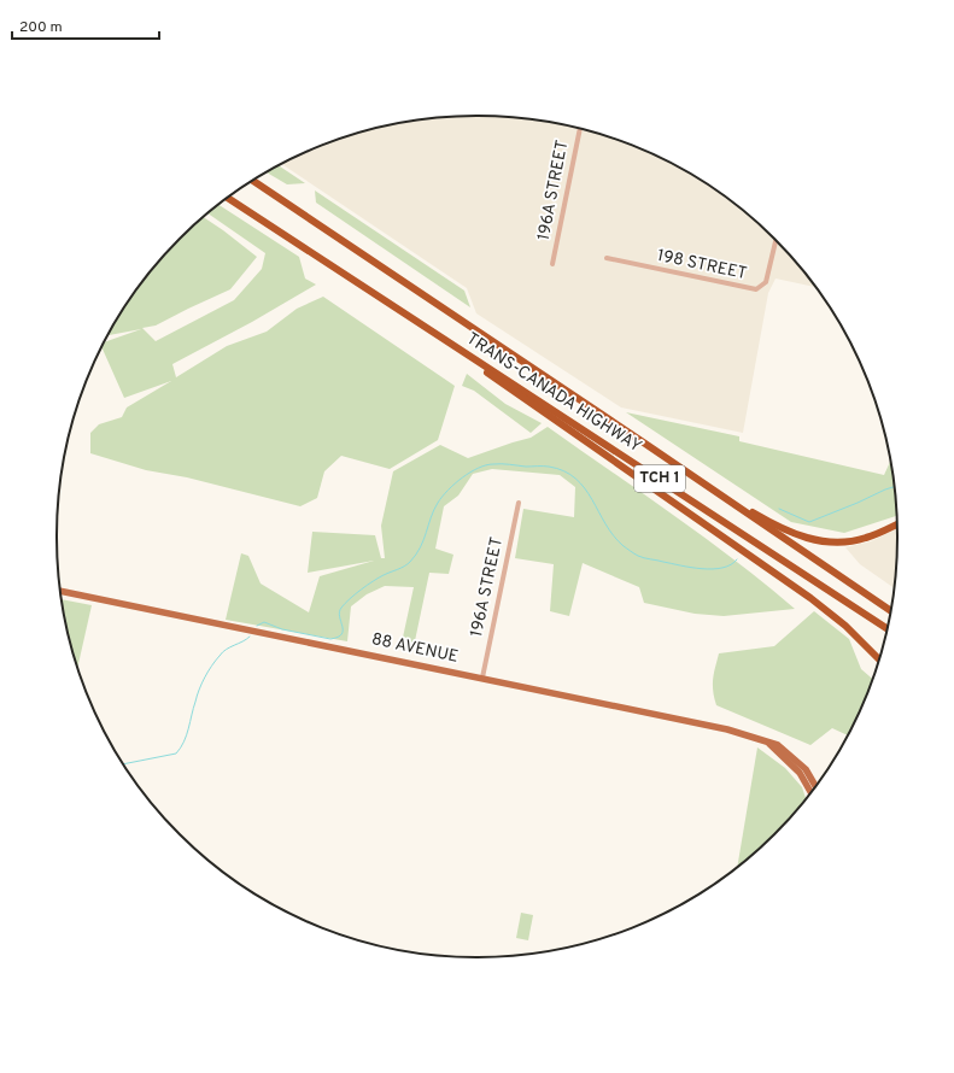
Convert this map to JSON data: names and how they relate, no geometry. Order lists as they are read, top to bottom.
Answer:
{
  "streets": {
    "highway": ["TRANS-CANADA HIGHWAY", "TCH 1"],
    "main road": ["88 AVENUE"],
    "street": ["196A STREET", "198 STREET"]
  },
  "crossings": [
    ["196A STREET", "88 AVENUE"]
  ],
  "scale_bar": "200 m"
}
